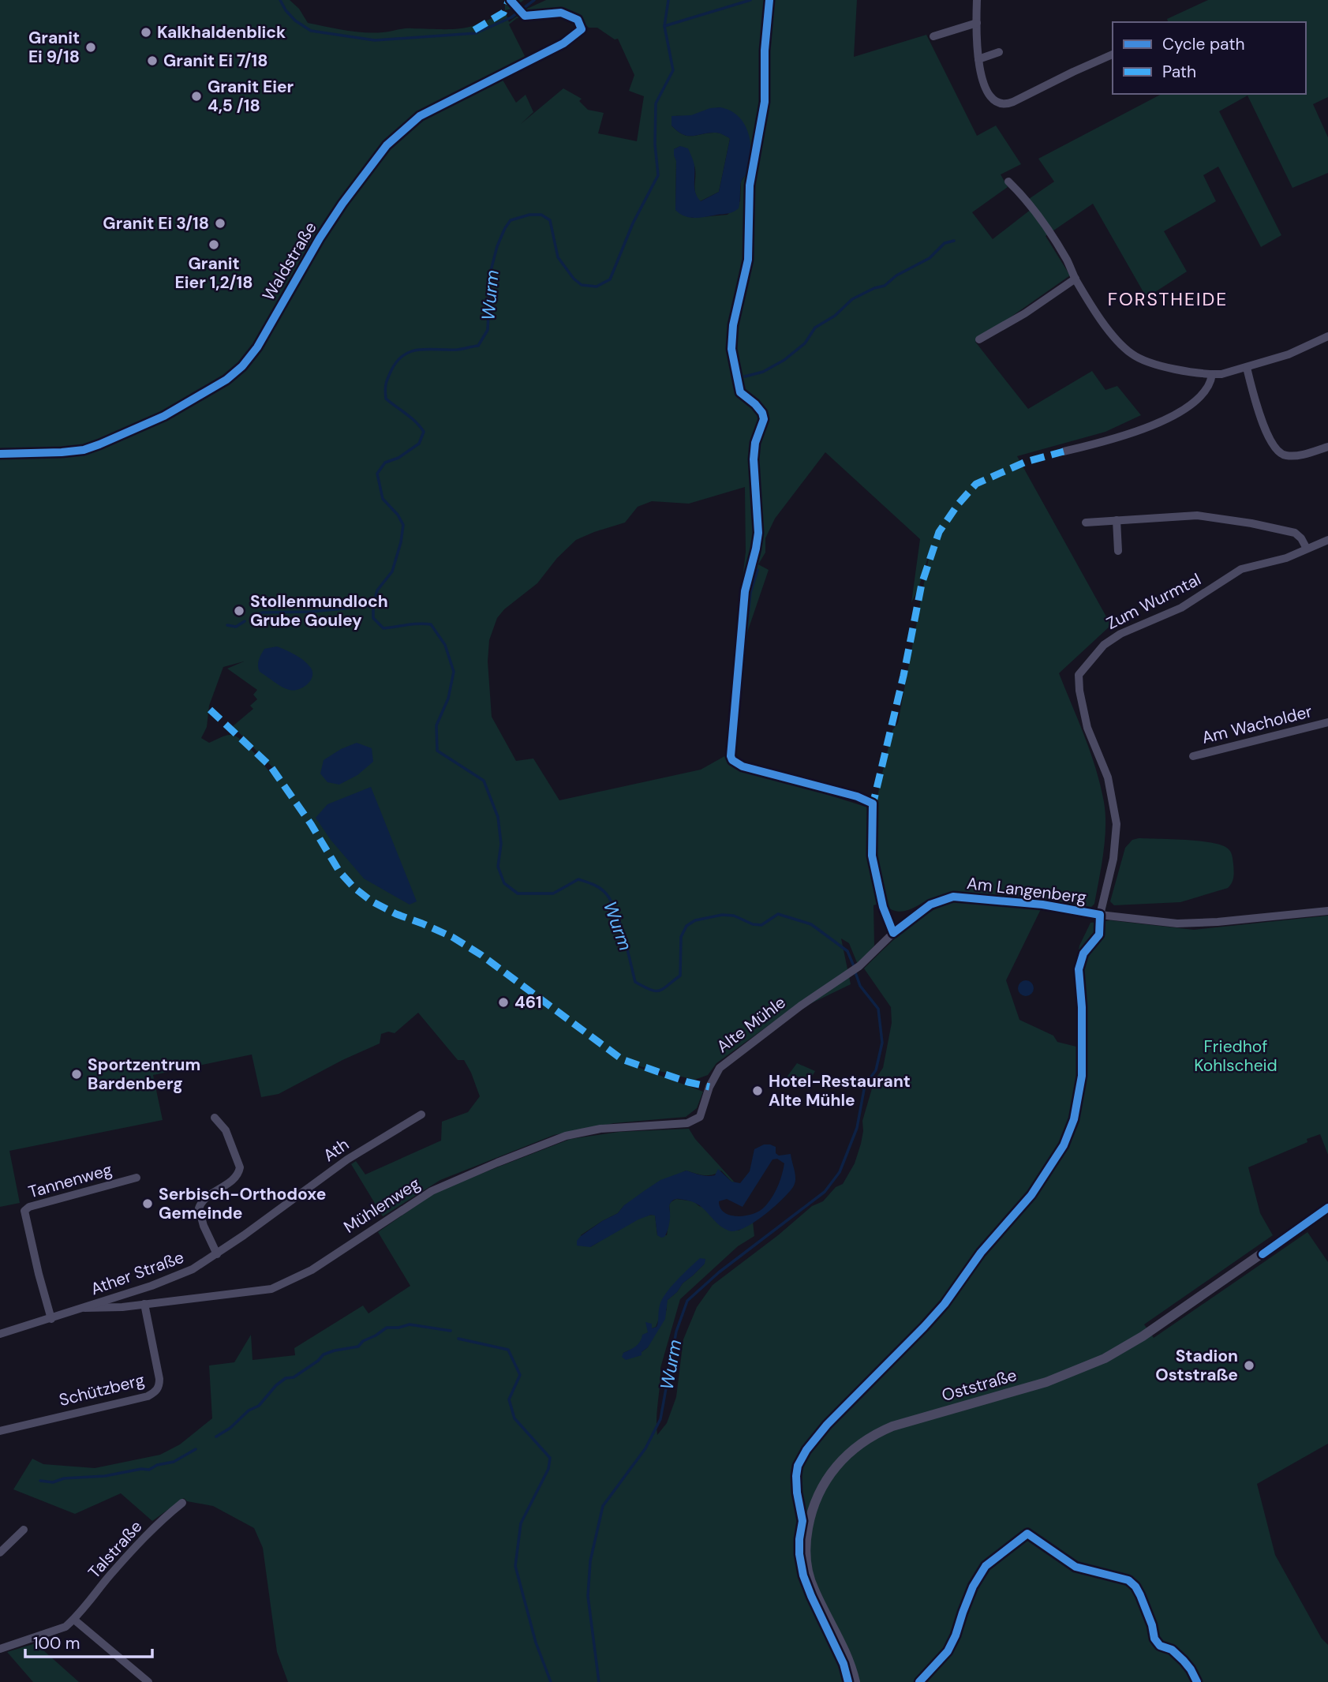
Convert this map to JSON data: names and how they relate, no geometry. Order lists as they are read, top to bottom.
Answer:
{
  "streets": {
    "street": [
      "Waldstraße",
      "Zum Wurmtal",
      "Am Wacholder",
      "Am Langenberg",
      "Alte Mühle",
      "Ath",
      "Tannenweg",
      "Mühlenweg",
      "Ather Straße",
      "Oststraße",
      "Schützberg",
      "Talstraße"
    ]
  },
  "crossings": [
    ["Zum Wurmtal", "Am Langenberg"],
    ["Am Langenberg", "Alte Mühle"],
    ["Alte Mühle", "Mühlenweg"],
    ["Ath", "Ather Straße"],
    ["Tannenweg", "Ather Straße"],
    ["Mühlenweg", "Ather Straße"],
    ["Mühlenweg", "Schützberg"]
  ],
  "districts": ["FORSTHEIDE"],
  "water": ["Wurm"],
  "parks": ["Friedhof Kohlscheid"],
  "places": [
    "Kalkhaldenblick",
    "Granit Ei 9/18",
    "Granit Ei 7/18",
    "Granit Eier 4,5 /18",
    "Granit Ei 3/18",
    "Granit Eier 1,2/18",
    "Stollenmundloch Grube Gouley",
    "461",
    "Sportzentrum Bardenberg",
    "Hotel-Restaurant Alte Mühle",
    "Serbisch-Orthodoxe Gemeinde",
    "Stadion Oststraße"
  ],
  "legend": ["Cycle path", "Path"],
  "scale_bar": "100 m"
}
